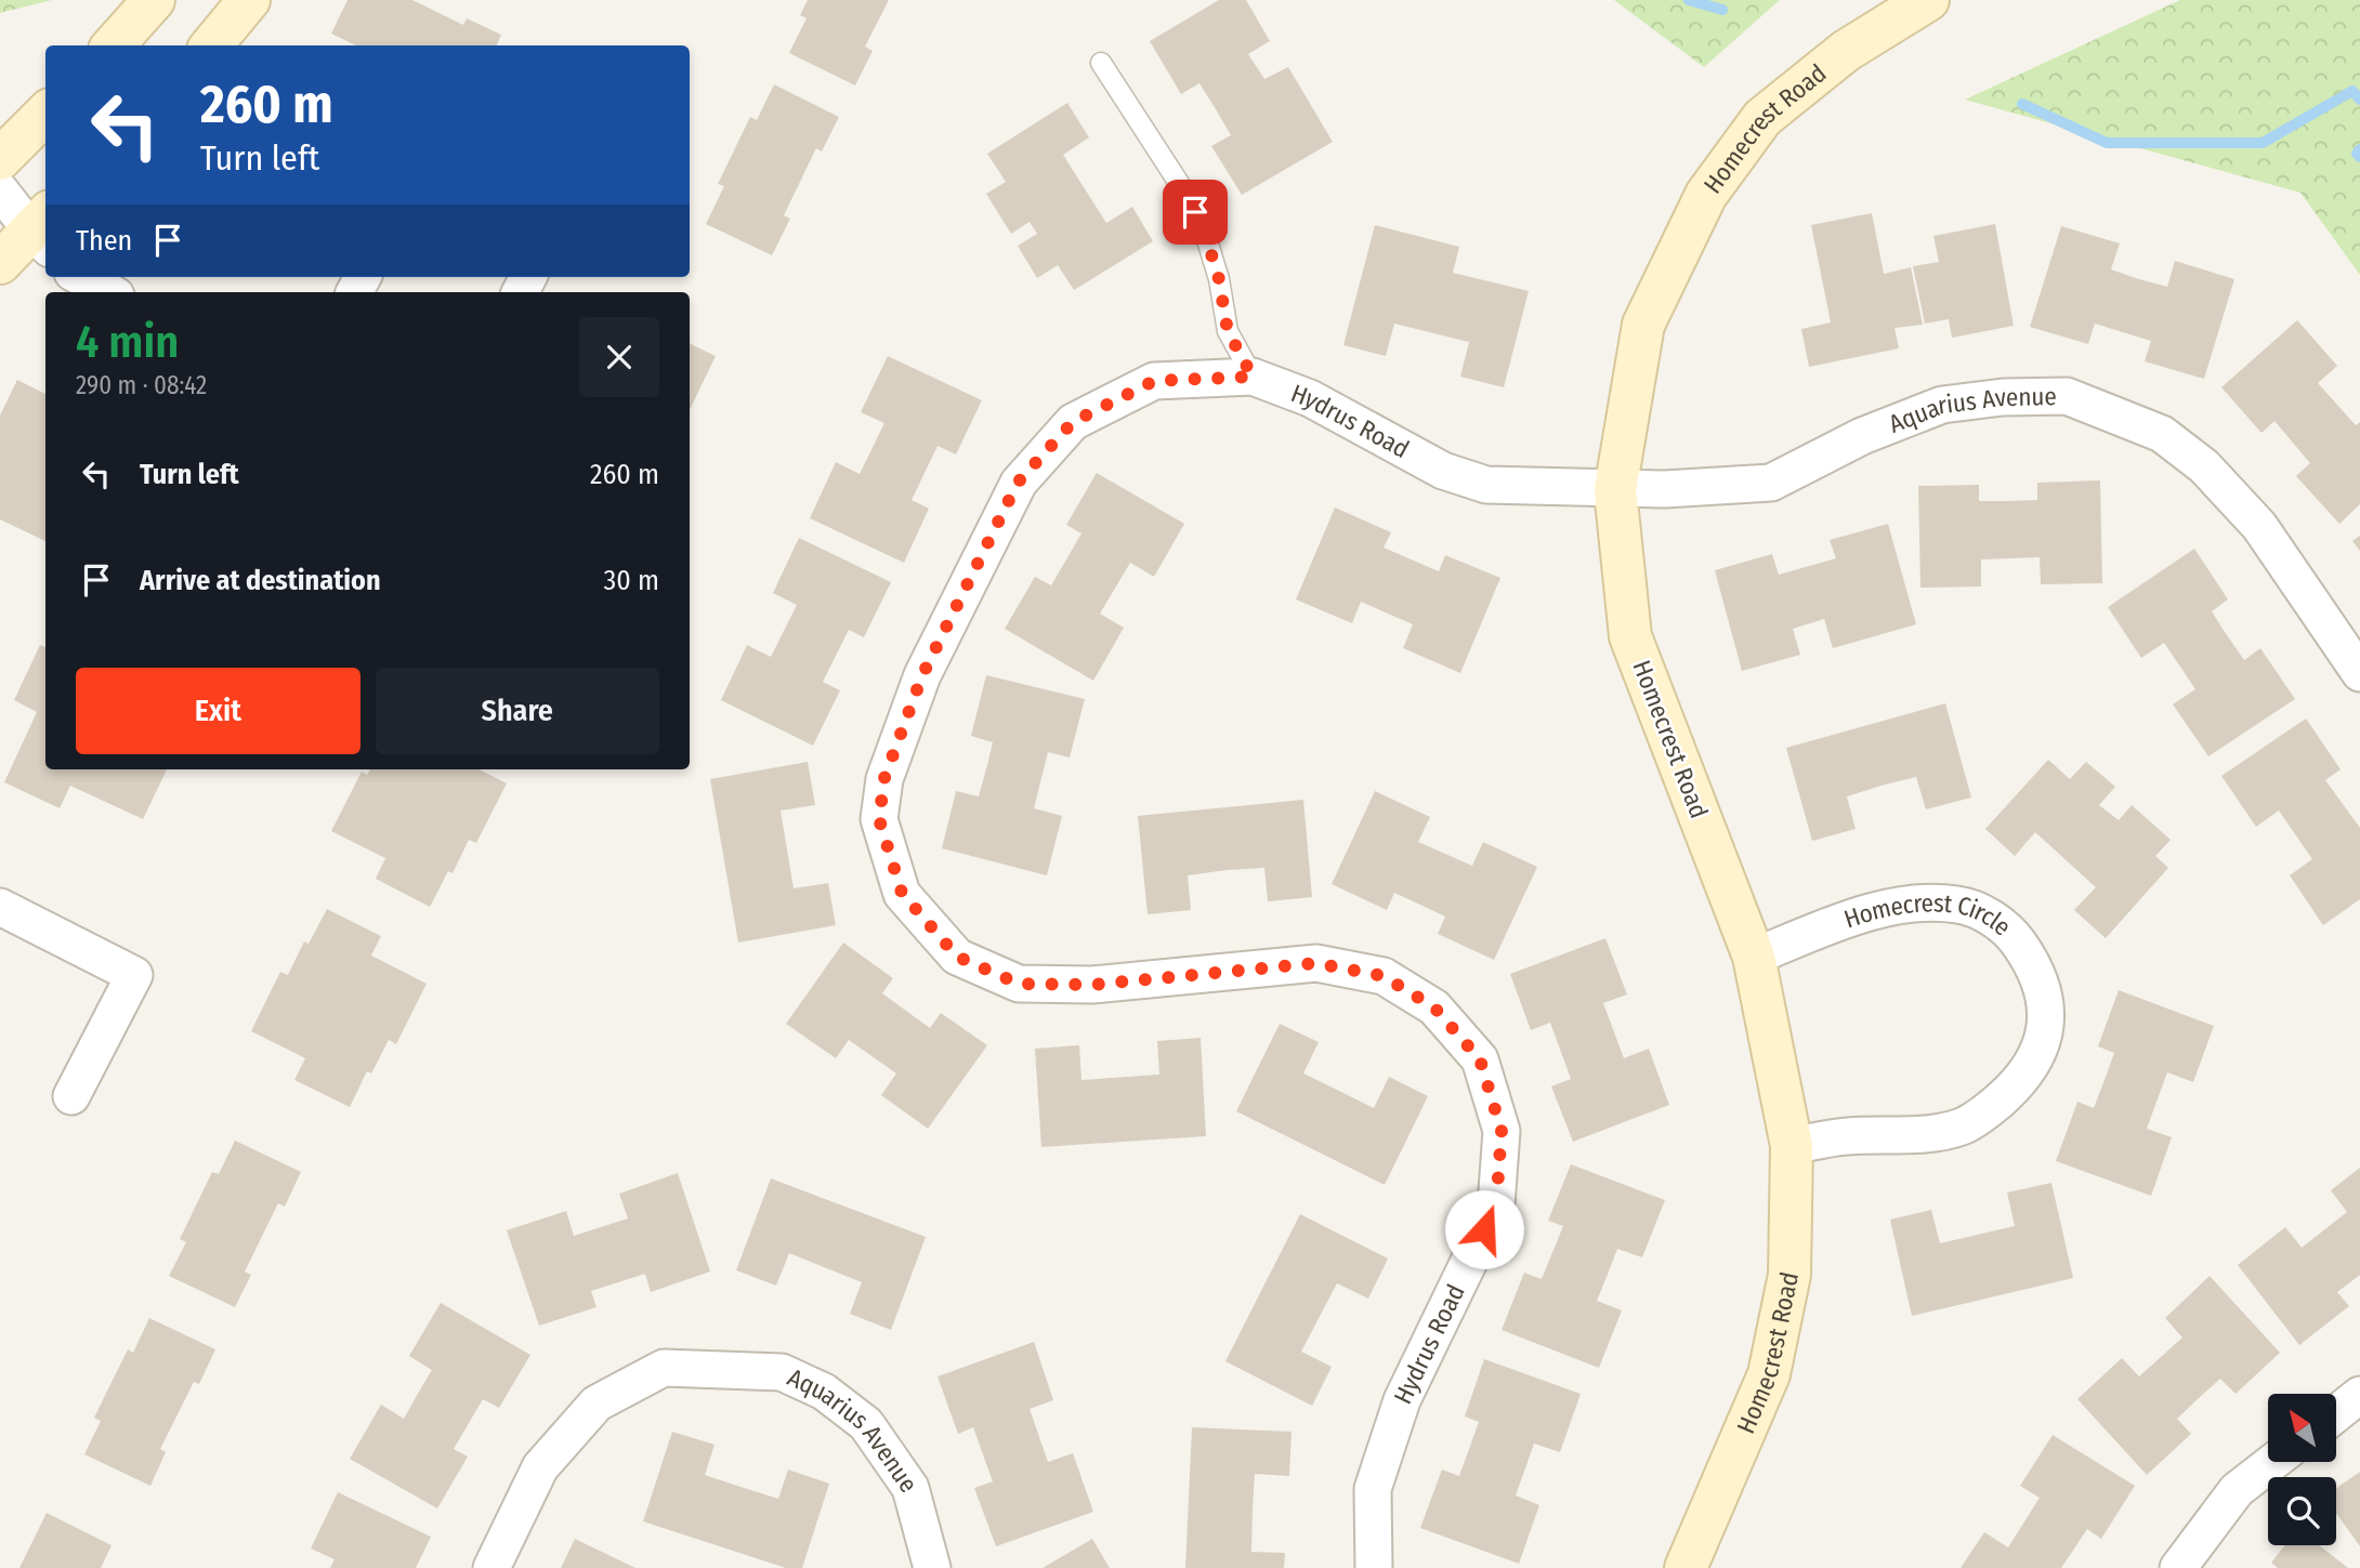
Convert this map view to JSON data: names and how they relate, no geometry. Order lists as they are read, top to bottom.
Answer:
{
  "streets": {
    "street": [
      "Homecrest Road",
      "Aquarius Avenue",
      "Hydrus Road",
      "Homecrest Circle"
    ]
  },
  "crossings": [
    ["Homecrest Road", "Aquarius Avenue"],
    ["Homecrest Road", "Hydrus Road"],
    ["Homecrest Road", "Homecrest Circle"],
    ["Aquarius Avenue", "Hydrus Road"]
  ],
  "north": "top left",
  "page": {
    "turn": ["260 m", "Turn left"],
    "then": "Then",
    "heading": ["4 min", "290 m · 08:42"],
    "list": [
      {
        "name": "Turn left",
        "value": "260 m"
      },
      {
        "name": "Arrive at destination",
        "value": "30 m"
      }
    ],
    "buttons": ["Exit", "Share"]
  }
}
